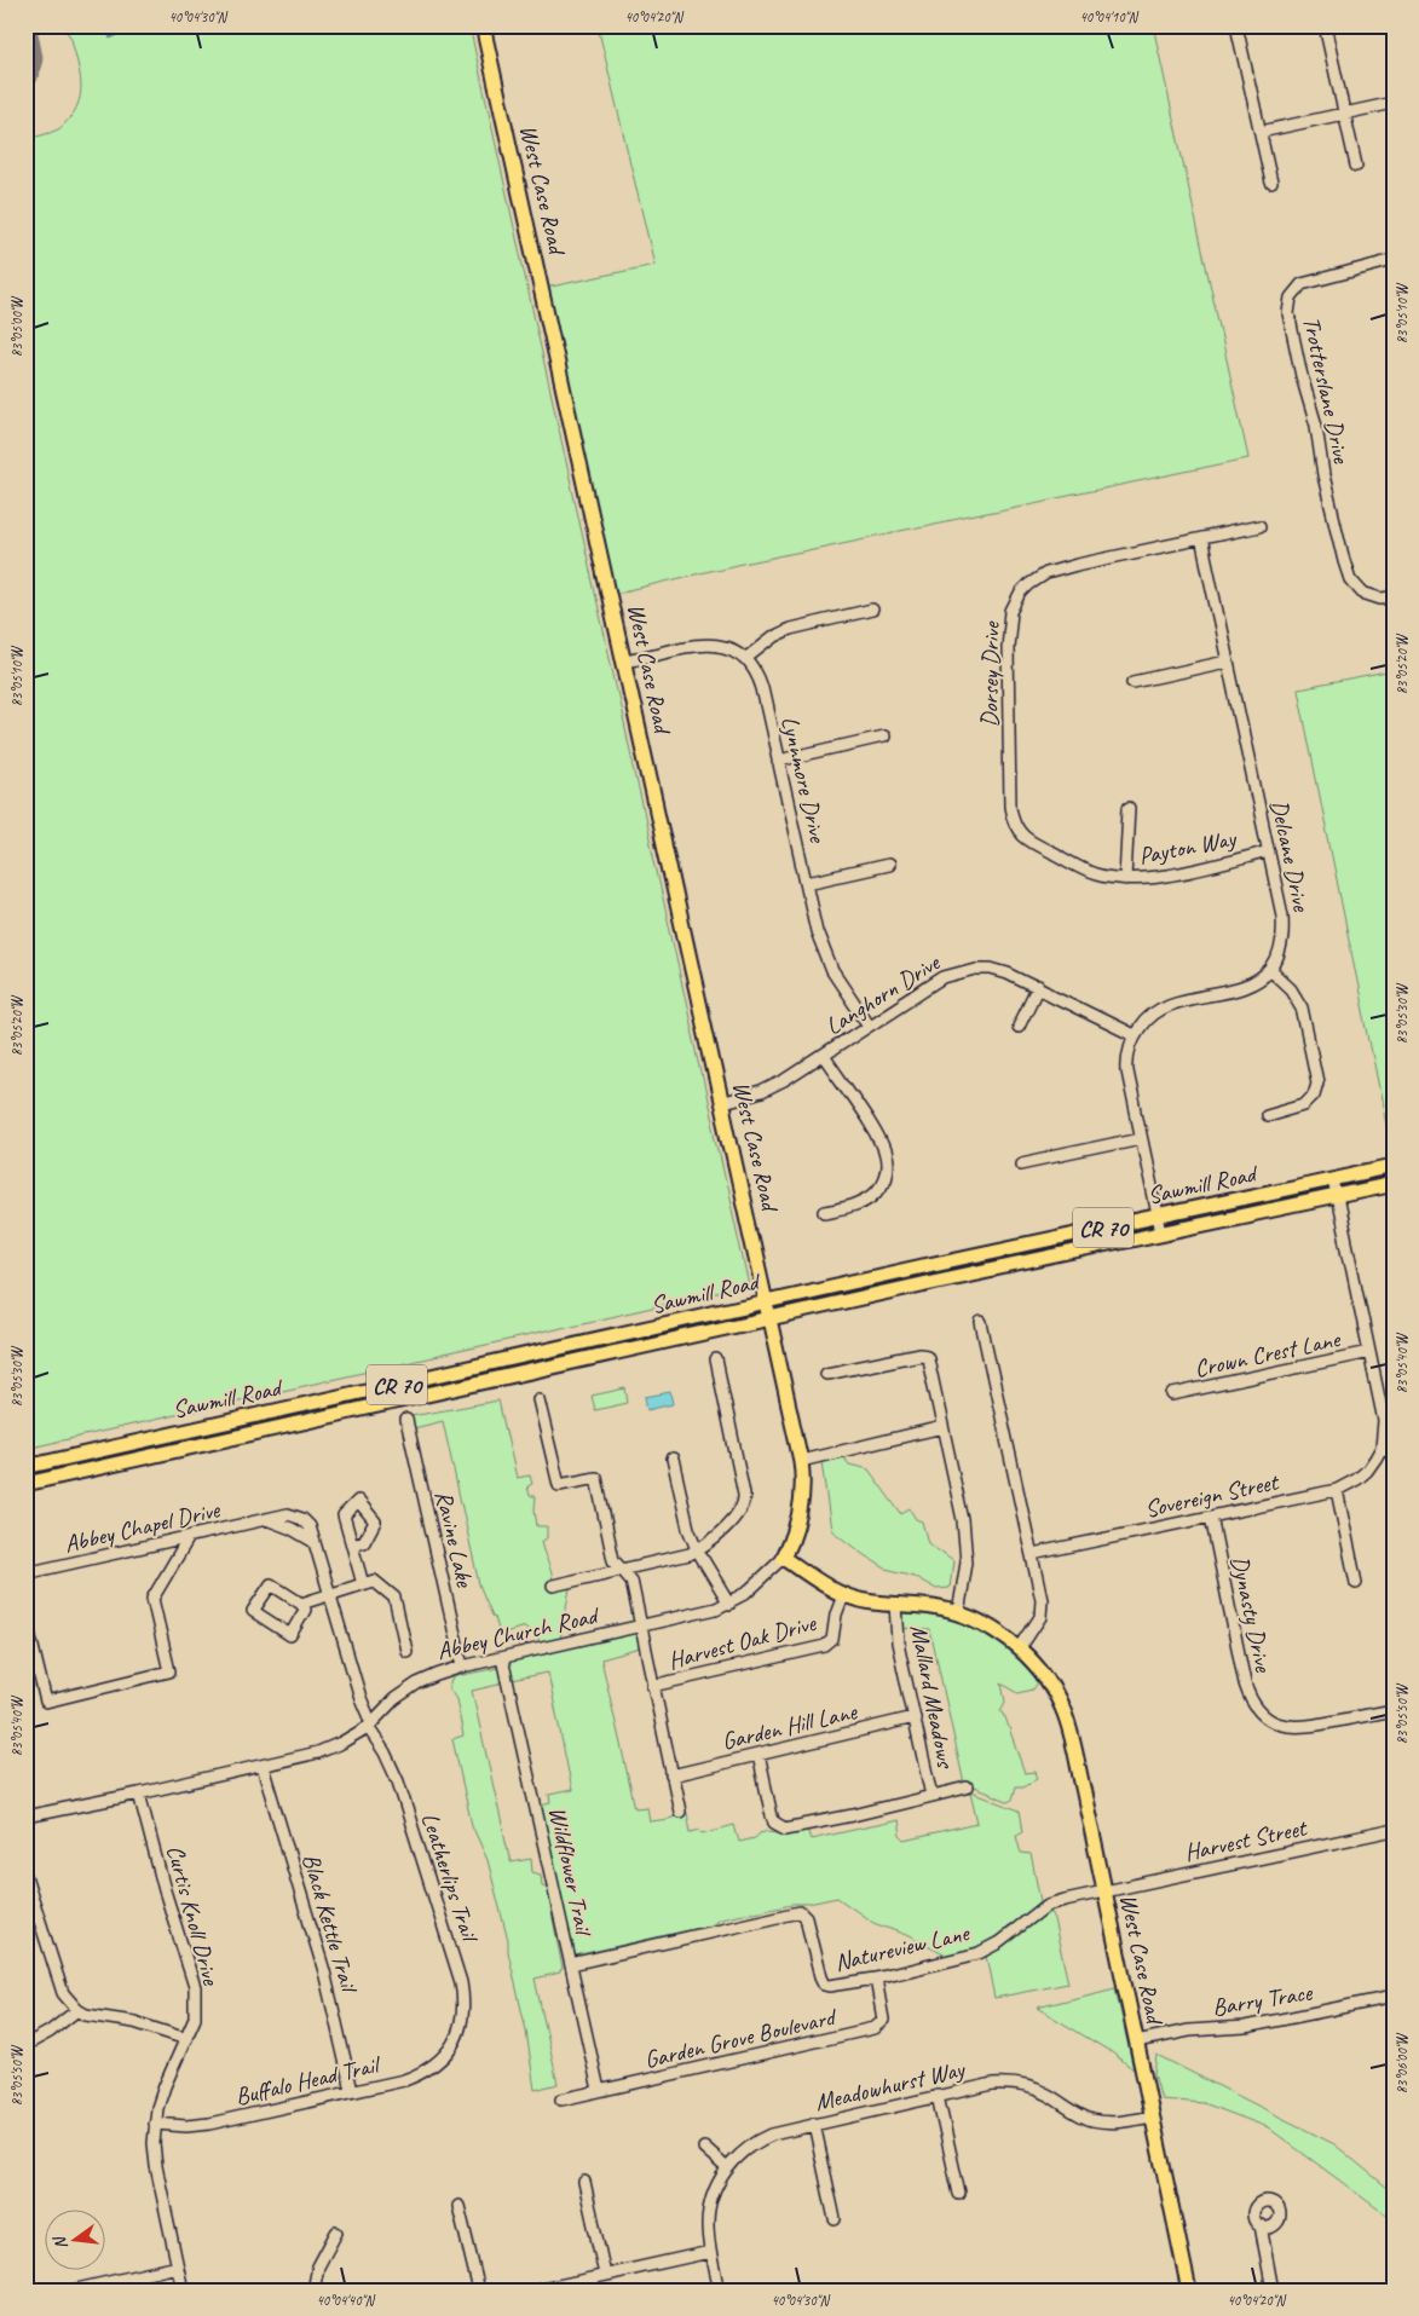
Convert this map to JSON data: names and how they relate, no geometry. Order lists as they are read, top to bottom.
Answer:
{
  "streets": {
    "main road": [
      "West Case Road",
      "Sawmill Road",
      "CR 70",
      "Abbey Church Road"
    ],
    "street": [
      "Trotterslane Drive",
      "Dorsey Drive",
      "Lynnmore Drive",
      "Payton Way",
      "Delcane Drive",
      "Langhorn Drive",
      "Crown Crest Lane",
      "Sovereign Street",
      "Abbey Chapel Drive",
      "Ravine Lake",
      "Dynasty Drive",
      "Harvest Oak Drive",
      "Mallard Meadows",
      "Garden Hill Lane",
      "Harvest Street",
      "Wildflower Trail",
      "Leatherlips Trail",
      "Curtis Knoll Drive",
      "Black Kettle Trail",
      "Natureview Lane",
      "Barry Trace",
      "Garden Grove Boulevard",
      "Buffalo Head Trail",
      "Meadowhurst Way"
    ]
  },
  "crossings": [
    ["West Case Road", "Langhorn Drive"],
    ["West Case Road", "Sawmill Road"],
    ["West Case Road", "Abbey Church Road"],
    ["West Case Road", "Harvest Oak Drive"],
    ["West Case Road", "Mallard Meadows"],
    ["West Case Road", "Harvest Street"],
    ["West Case Road", "Natureview Lane"],
    ["West Case Road", "Barry Trace"],
    ["West Case Road", "Meadowhurst Way"],
    ["Dorsey Drive", "Payton Way"],
    ["Dorsey Drive", "Delcane Drive"],
    ["Lynnmore Drive", "Langhorn Drive"],
    ["Payton Way", "Delcane Drive"],
    ["Sawmill Road", "Abbey Church Road"],
    ["Sovereign Street", "Dynasty Drive"],
    ["Abbey Chapel Drive", "Abbey Church Road"],
    ["Abbey Chapel Drive", "Leatherlips Trail"],
    ["Ravine Lake", "Abbey Church Road"],
    ["Abbey Church Road", "Wildflower Trail"],
    ["Abbey Church Road", "Leatherlips Trail"],
    ["Abbey Church Road", "Curtis Knoll Drive"],
    ["Abbey Church Road", "Black Kettle Trail"],
    ["Mallard Meadows", "Garden Hill Lane"],
    ["Harvest Street", "Natureview Lane"],
    ["Wildflower Trail", "Natureview Lane"],
    ["Wildflower Trail", "Garden Grove Boulevard"],
    ["Leatherlips Trail", "Buffalo Head Trail"],
    ["Curtis Knoll Drive", "Buffalo Head Trail"],
    ["Black Kettle Trail", "Buffalo Head Trail"],
    ["Natureview Lane", "Garden Grove Boulevard"]
  ],
  "north": "left",
  "coordinates": [
    "40°04'30\"N",
    "40°04'20\"N",
    "40°04'10\"N",
    "83°05'10\"W",
    "83°05'00\"W",
    "83°05'20\"W",
    "83°05'30\"W",
    "83°05'40\"W",
    "83°05'50\"W",
    "83°06'00\"W",
    "40°04'40\"N"
  ]
}
